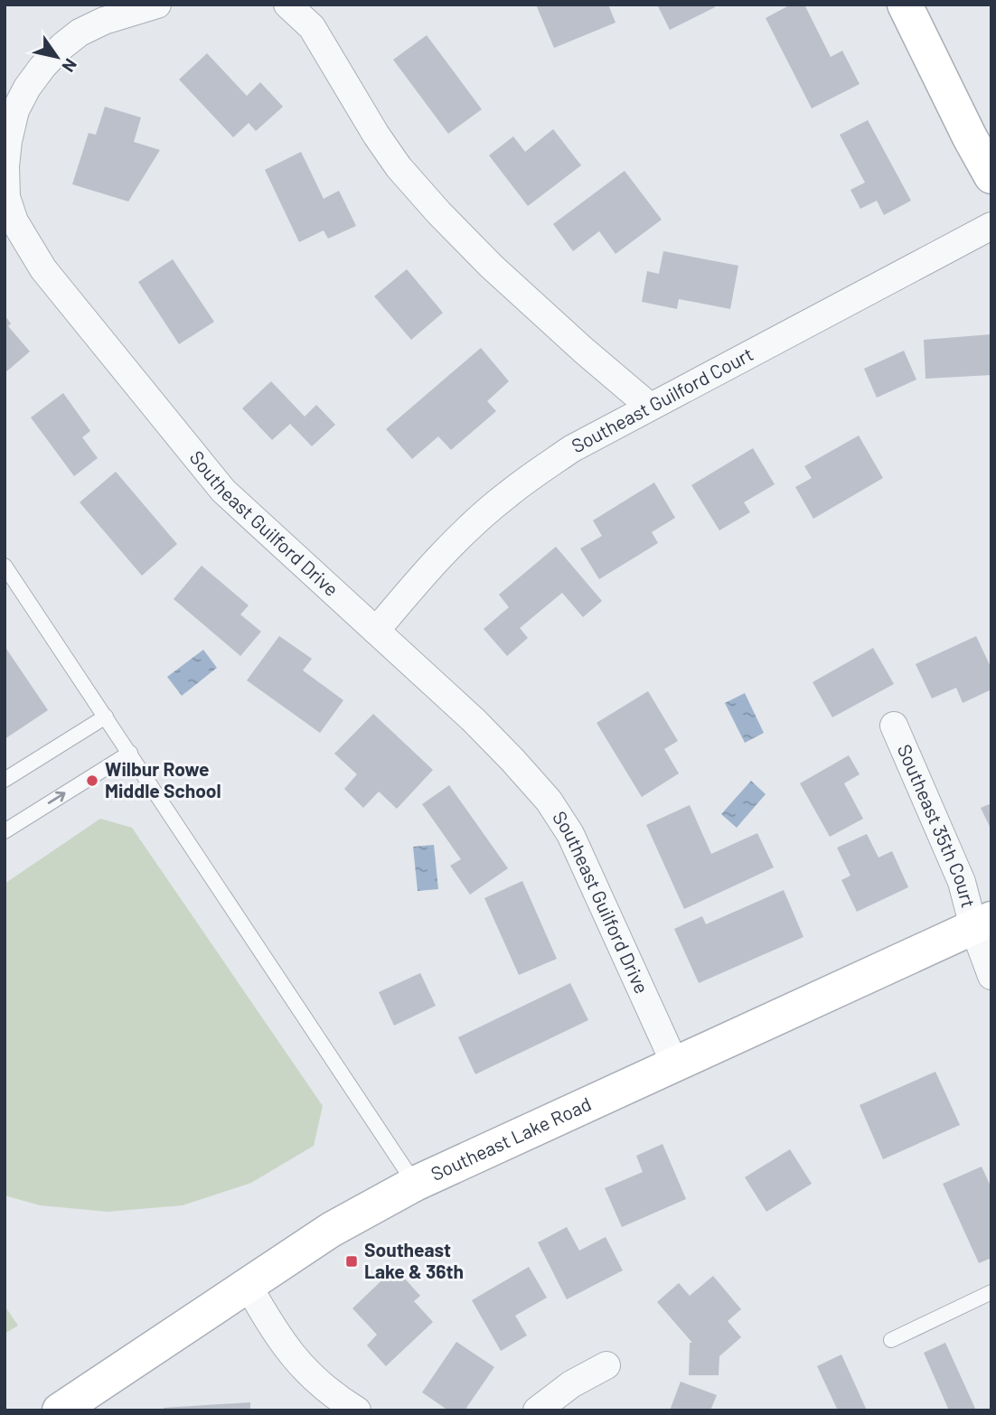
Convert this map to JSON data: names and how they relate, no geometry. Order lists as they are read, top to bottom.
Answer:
{
  "streets": {
    "main road": ["Southeast Lake Road"],
    "street": ["Southeast Guilford Court", "Southeast Guilford Drive", "Southeast 35th Court"]
  },
  "crossings": [
    ["Southeast Guilford Court", "Southeast Guilford Drive"],
    ["Southeast Guilford Drive", "Southeast Lake Road"],
    ["Southeast 35th Court", "Southeast Lake Road"]
  ],
  "places": {
    "other": ["Wilbur Rowe Middle School"],
    "transit": ["Southeast Lake & 36th"]
  },
  "north": "bottom right"
}
